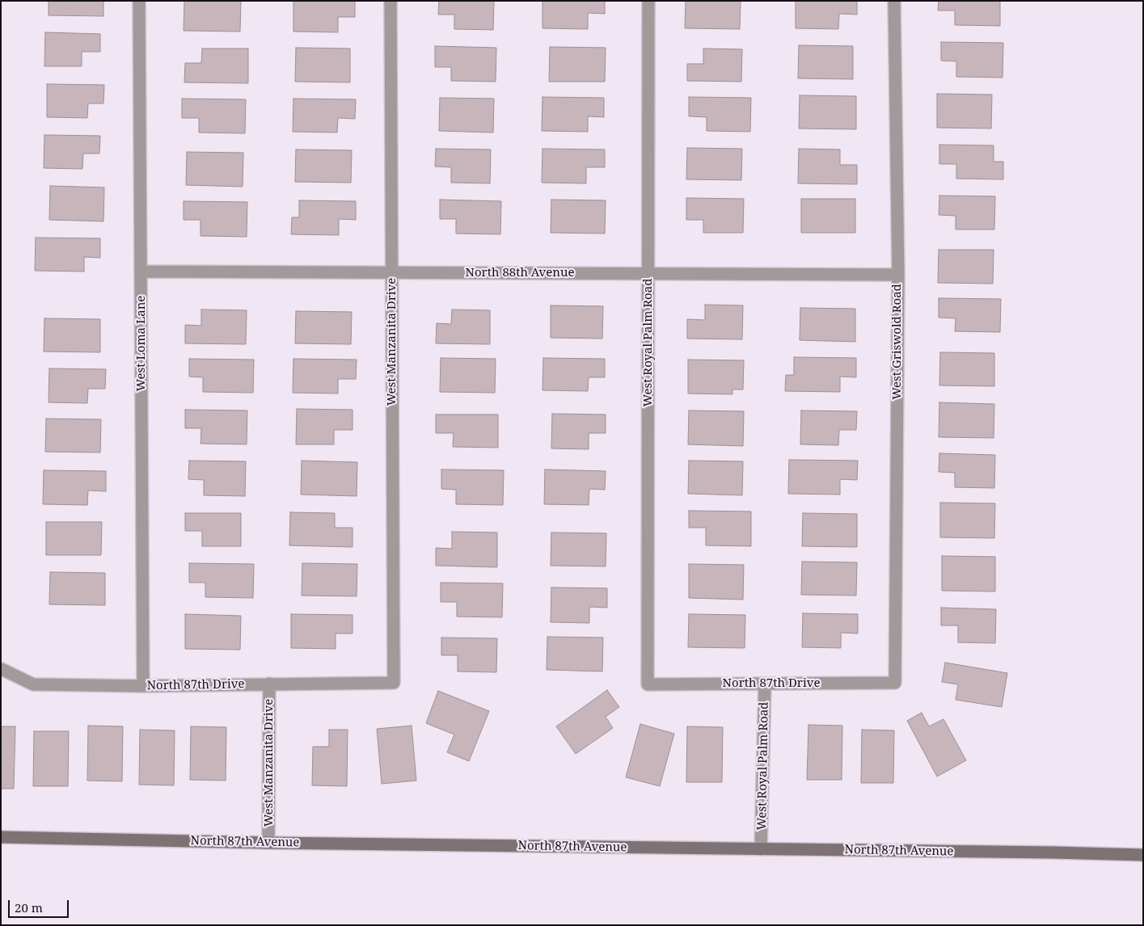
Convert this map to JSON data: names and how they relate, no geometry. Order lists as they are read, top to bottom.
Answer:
{
  "streets": {
    "street": [
      "North 88th Avenue",
      "West Manzanita Drive",
      "West Griswold Road",
      "West Royal Palm Road",
      "West Loma Lane",
      "North 87th Drive",
      "North 87th Avenue"
    ]
  },
  "crossings": [
    ["North 88th Avenue", "West Manzanita Drive"],
    ["North 88th Avenue", "West Griswold Road"],
    ["North 88th Avenue", "West Royal Palm Road"],
    ["North 88th Avenue", "West Loma Lane"],
    ["West Manzanita Drive", "North 87th Drive"],
    ["West Manzanita Drive", "North 87th Avenue"],
    ["West Griswold Road", "North 87th Drive"],
    ["West Royal Palm Road", "North 87th Drive"],
    ["West Royal Palm Road", "North 87th Avenue"],
    ["West Loma Lane", "North 87th Drive"]
  ],
  "scale_bar": "20 m"
}
